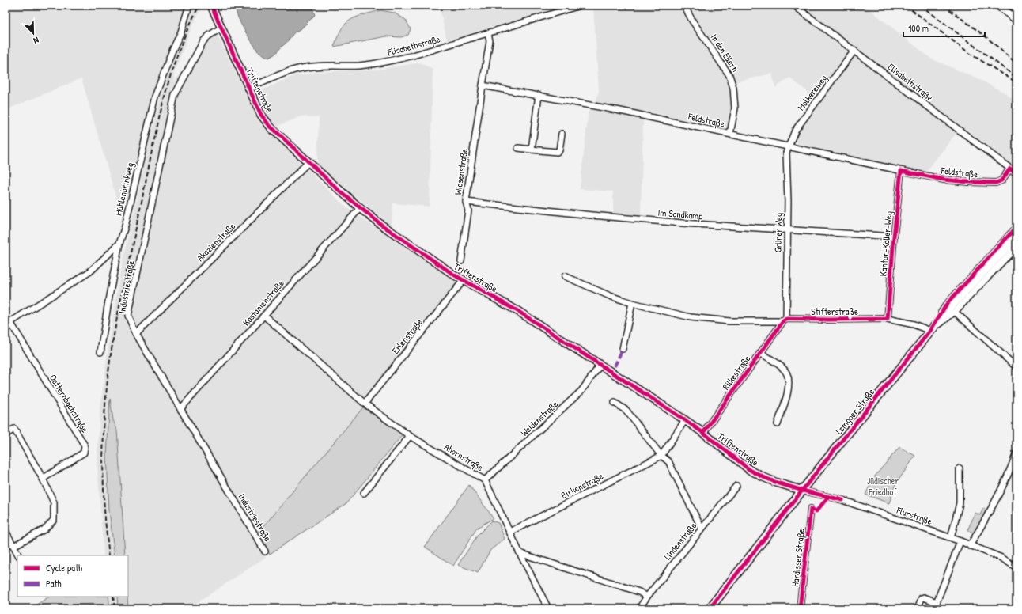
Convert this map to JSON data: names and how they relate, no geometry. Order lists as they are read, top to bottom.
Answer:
{
  "streets": {
    "main road": ["Lemgoer Straße"],
    "street": [
      "Elisabethstraße",
      "In den Ellern",
      "Triftenstraße",
      "Molkereiweg",
      "Feldstraße",
      "Wiesenstraße",
      "Mühlenbrinkweg",
      "Im Sandkamp",
      "Grüner Weg",
      "Akazienstraße",
      "Kantor-Köller-Weg",
      "Industriestraße",
      "Kastanienstraße",
      "Stifterstraße",
      "Erlenstraße",
      "Rilkestraße",
      "Oetternbachstraße",
      "Weidenstraße",
      "Ahornstraße",
      "Birkenstraße",
      "Flurstraße",
      "Lindenstraße",
      "Hardisser Straße"
    ]
  },
  "crossings": [
    ["Elisabethstraße", "Triftenstraße"],
    ["Elisabethstraße", "Molkereiweg"],
    ["Elisabethstraße", "Feldstraße"],
    ["In den Ellern", "Feldstraße"],
    ["Triftenstraße", "Akazienstraße"],
    ["Triftenstraße", "Industriestraße"],
    ["Triftenstraße", "Kastanienstraße"],
    ["Triftenstraße", "Erlenstraße"],
    ["Triftenstraße", "Rilkestraße"],
    ["Triftenstraße", "Lemgoer Straße"],
    ["Triftenstraße", "Weidenstraße"],
    ["Triftenstraße", "Birkenstraße"],
    ["Triftenstraße", "Flurstraße"],
    ["Molkereiweg", "Feldstraße"],
    ["Molkereiweg", "Grüner Weg"],
    ["Feldstraße", "Wiesenstraße"],
    ["Feldstraße", "Grüner Weg"],
    ["Feldstraße", "Kantor-Köller-Weg"],
    ["Wiesenstraße", "Im Sandkamp"],
    ["Mühlenbrinkweg", "Oetternbachstraße"],
    ["Im Sandkamp", "Grüner Weg"],
    ["Im Sandkamp", "Kantor-Köller-Weg"],
    ["Grüner Weg", "Stifterstraße"],
    ["Grüner Weg", "Rilkestraße"],
    ["Akazienstraße", "Industriestraße"],
    ["Kantor-Köller-Weg", "Stifterstraße"],
    ["Industriestraße", "Kastanienstraße"],
    ["Kastanienstraße", "Ahornstraße"],
    ["Stifterstraße", "Rilkestraße"],
    ["Stifterstraße", "Lemgoer Straße"],
    ["Erlenstraße", "Ahornstraße"],
    ["Lemgoer Straße", "Flurstraße"],
    ["Weidenstraße", "Ahornstraße"],
    ["Ahornstraße", "Birkenstraße"]
  ],
  "parks": ["Jüdischer Friedhof"],
  "legend": ["Cycle path", "Path"],
  "scale_bar": "100 m",
  "north": "bottom right"
}
